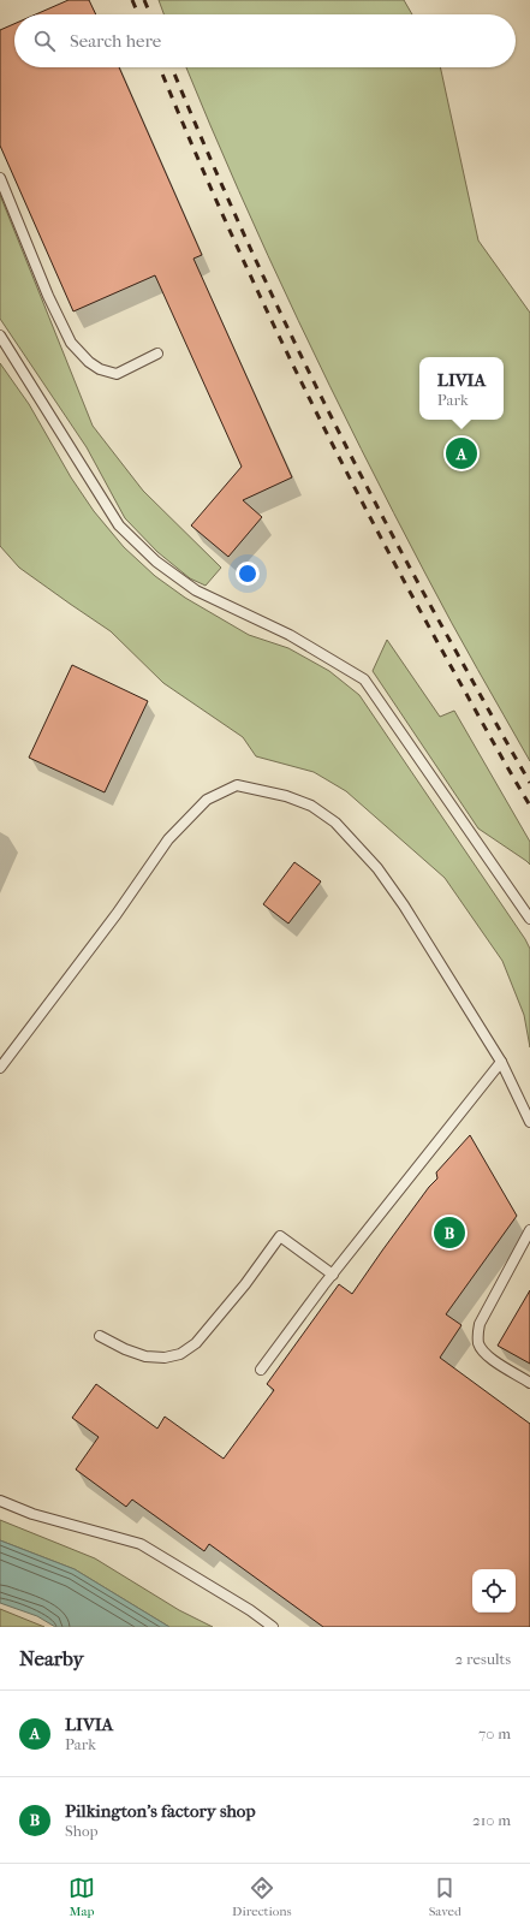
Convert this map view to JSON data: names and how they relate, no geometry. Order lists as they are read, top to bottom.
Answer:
{
  "page": {
    "search": "Search here",
    "popup": ["LIVIA", "Park"],
    "pins": ["A", "B"],
    "heading": ["Nearby", "2 results"],
    "list": [
      {
        "mark": "A",
        "name": "LIVIA",
        "note": "Park",
        "value": "70 m"
      },
      {
        "mark": "B",
        "name": "Pilkington's factory shop",
        "note": "Shop",
        "value": "210 m"
      }
    ],
    "nav": ["Map", "Directions", "Saved"]
  }
}
